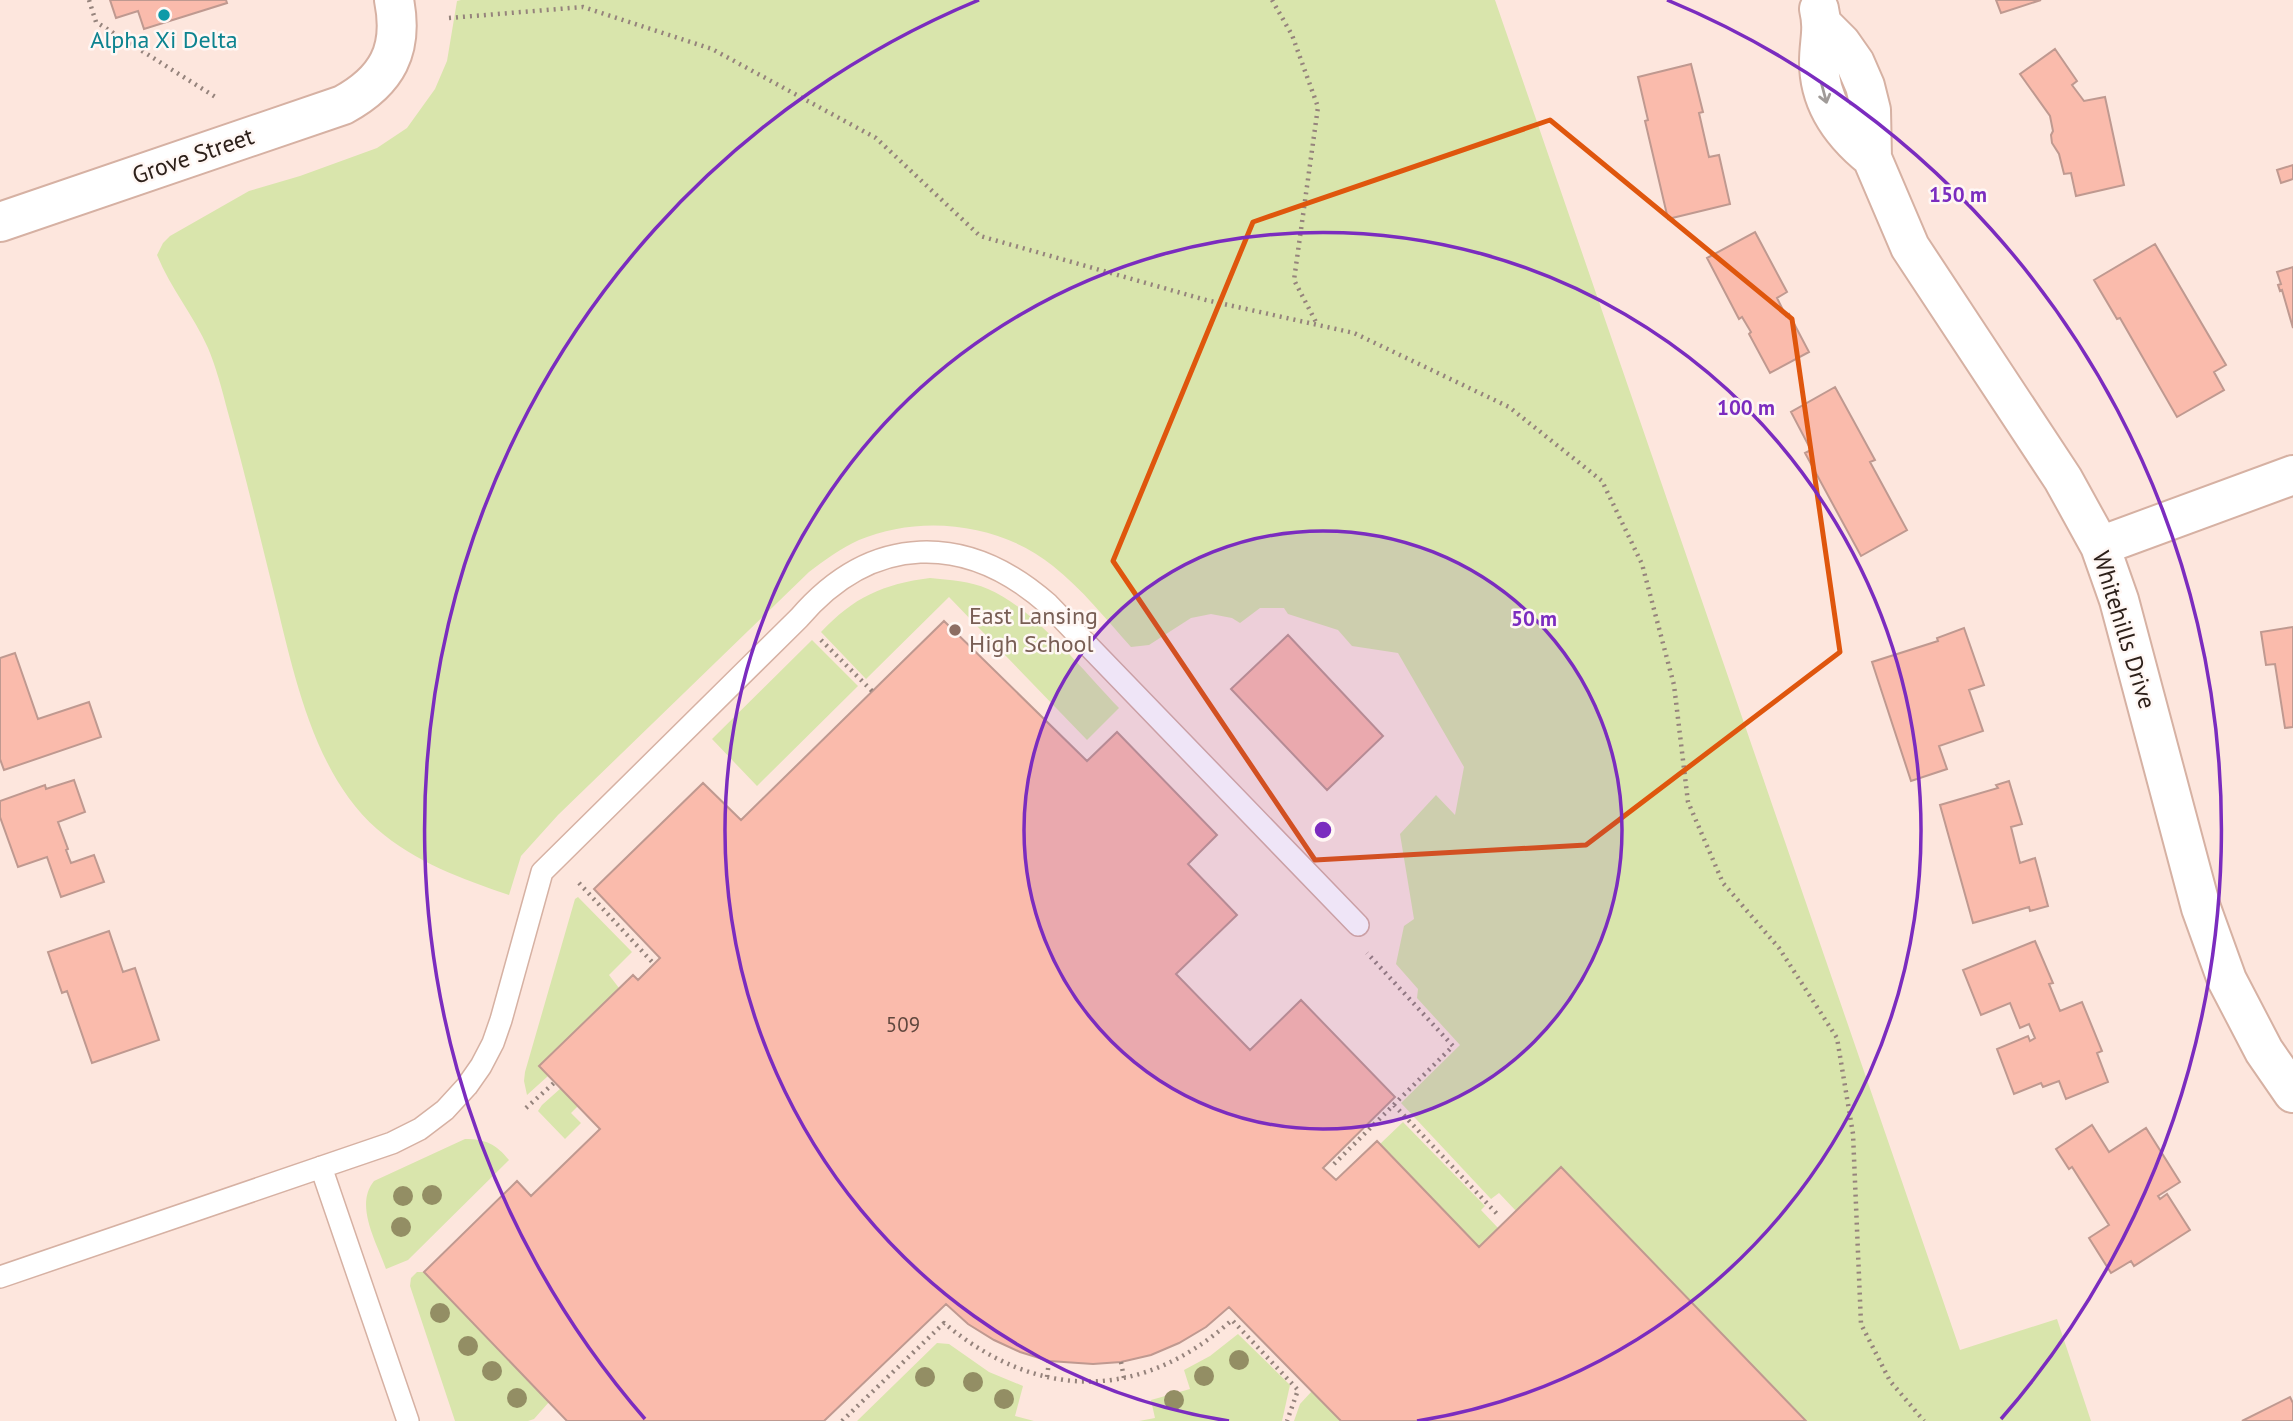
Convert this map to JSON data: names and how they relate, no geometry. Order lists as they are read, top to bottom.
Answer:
{
  "streets": {
    "street": ["Grove Street", "Whitehills Drive"]
  },
  "places": ["Alpha Xi Delta", "East Lansing High School"],
  "house_numbers": ["509"],
  "rings": ["150 m", "100 m", "50 m"]
}
